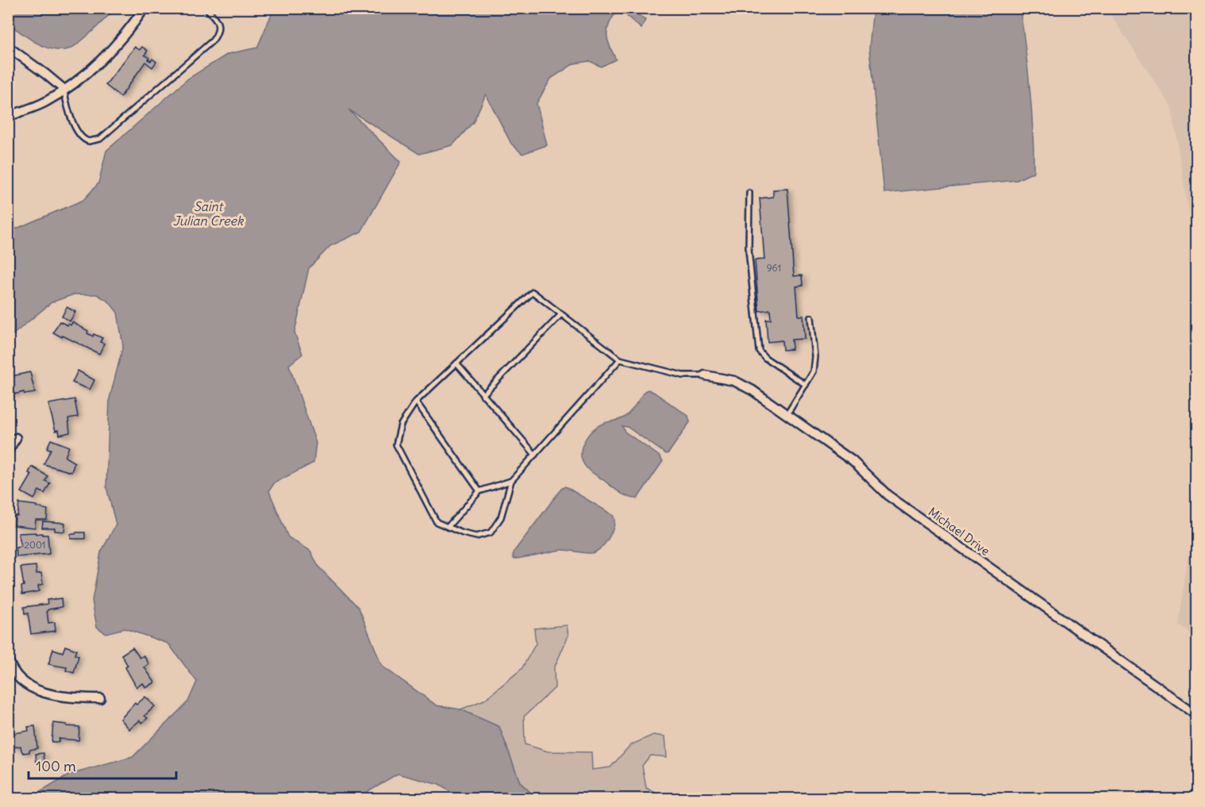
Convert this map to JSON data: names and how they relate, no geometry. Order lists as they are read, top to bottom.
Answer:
{
  "streets": {
    "street": ["Michael Drive"]
  },
  "water": ["Saint Julian Creek"],
  "house_numbers": ["961", "2001"],
  "scale_bar": "100 m"
}
